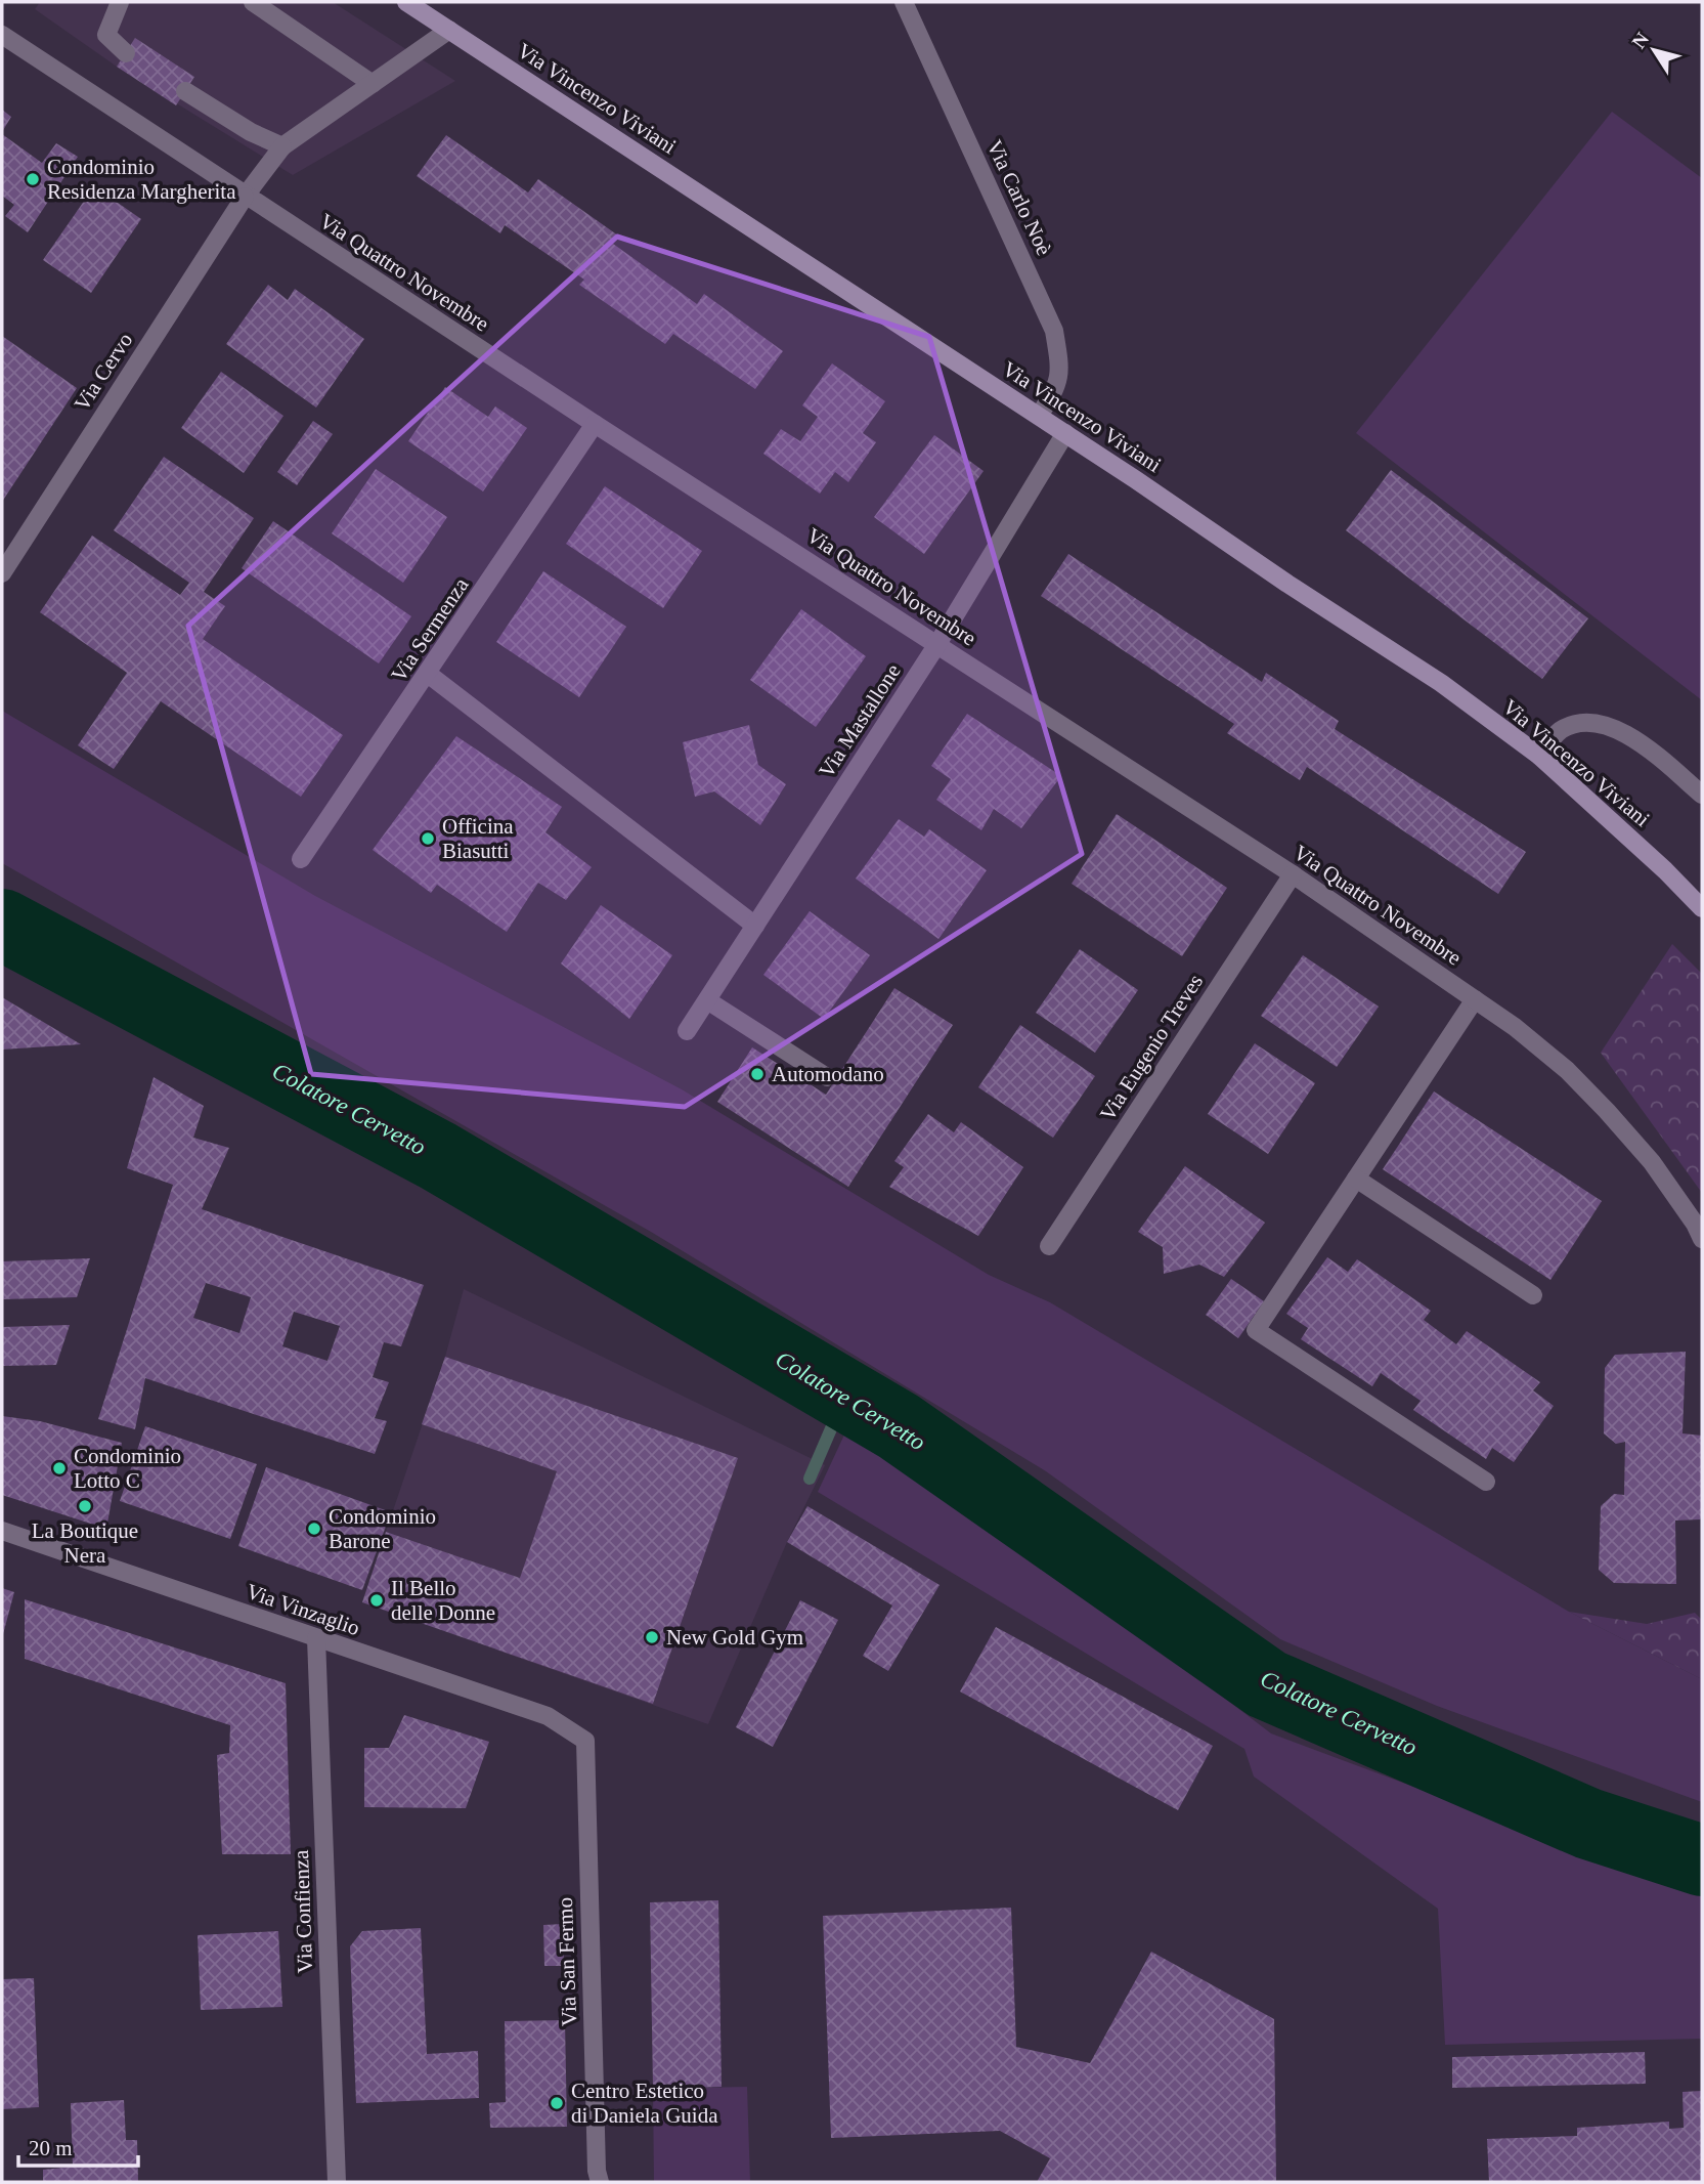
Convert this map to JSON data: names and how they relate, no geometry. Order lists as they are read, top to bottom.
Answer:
{
  "streets": {
    "main road": ["Via Vincenzo Viviani"],
    "street": [
      "Via Carlo Noè",
      "Via Quattro Novembre",
      "Via Cervo",
      "Via Sermenza",
      "Via Mastallone",
      "Via Eugenio Treves",
      "Via Vinzaglio",
      "Via Confienza",
      "Via San Fermo"
    ]
  },
  "crossings": [
    ["Via Vincenzo Viviani", "Via Carlo Noè"],
    ["Via Vincenzo Viviani", "Via Cervo"],
    ["Via Vincenzo Viviani", "Via Mastallone"],
    ["Via Quattro Novembre", "Via Cervo"],
    ["Via Quattro Novembre", "Via Sermenza"],
    ["Via Quattro Novembre", "Via Mastallone"],
    ["Via Quattro Novembre", "Via Eugenio Treves"],
    ["Via Vinzaglio", "Via Confienza"],
    ["Via Vinzaglio", "Via San Fermo"]
  ],
  "water": ["Colatore Cervetto"],
  "places": [
    "Condominio Residenza Margherita",
    "Officina Biasutti",
    "Automodano",
    "Condominio Lotto C",
    "La Boutique Nera",
    "Condominio Barone",
    "Il Bello delle Donne",
    "New Gold Gym",
    "Centro Estetico di Daniela Guida"
  ],
  "scale_bar": "20 m",
  "north": "top left"
}
